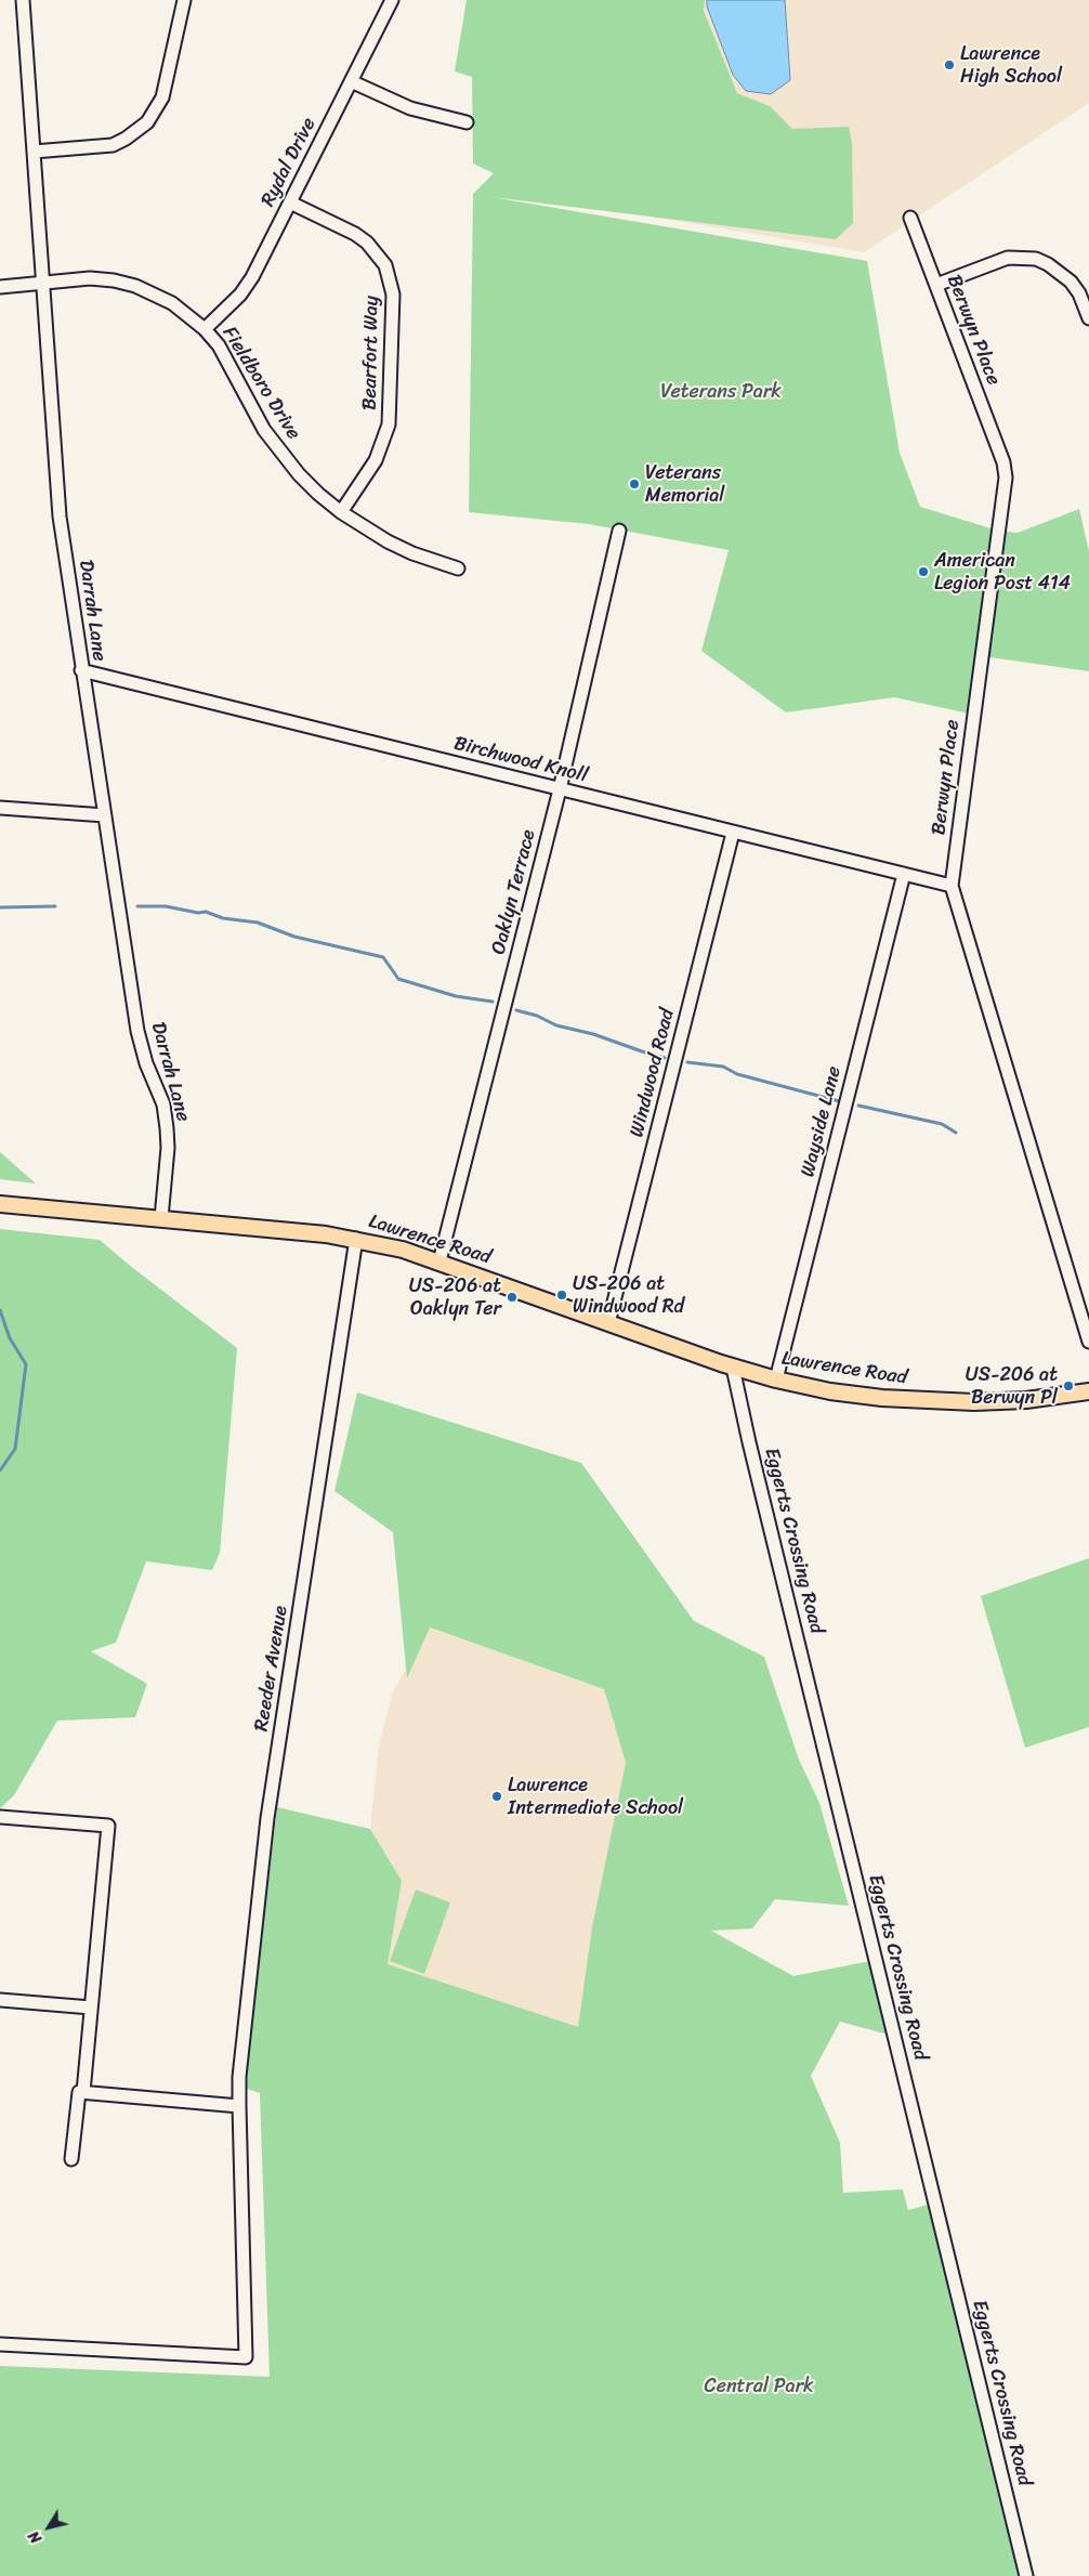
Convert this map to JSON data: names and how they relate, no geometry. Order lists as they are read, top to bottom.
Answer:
{
  "streets": {
    "main road": ["Lawrence Road"],
    "street": [
      "Rydal Drive",
      "Berwyn Place",
      "Bearfort Way",
      "Fieldboro Drive",
      "Darrah Lane",
      "Birchwood Knoll",
      "Oaklyn Terrace",
      "Windwood Road",
      "Wayside Lane",
      "Eggerts Crossing Road",
      "Reeder Avenue"
    ]
  },
  "crossings": [
    ["Rydal Drive", "Bearfort Way"],
    ["Rydal Drive", "Fieldboro Drive"],
    ["Berwyn Place", "Birchwood Knoll"],
    ["Bearfort Way", "Fieldboro Drive"],
    ["Fieldboro Drive", "Darrah Lane"],
    ["Darrah Lane", "Birchwood Knoll"],
    ["Darrah Lane", "Lawrence Road"],
    ["Birchwood Knoll", "Oaklyn Terrace"],
    ["Birchwood Knoll", "Windwood Road"],
    ["Birchwood Knoll", "Wayside Lane"],
    ["Oaklyn Terrace", "Lawrence Road"],
    ["Windwood Road", "Lawrence Road"],
    ["Wayside Lane", "Lawrence Road"],
    ["Lawrence Road", "Eggerts Crossing Road"],
    ["Lawrence Road", "Reeder Avenue"]
  ],
  "parks": ["Veterans Park", "Central Park"],
  "places": [
    "Lawrence High School",
    "Veterans Memorial",
    "American Legion Post 414",
    "US-206 at Windwood Rd",
    "US-206 at Oaklyn Ter",
    "US-206 at Berwyn Pl",
    "Lawrence Intermediate School"
  ],
  "north": "bottom left"
}
